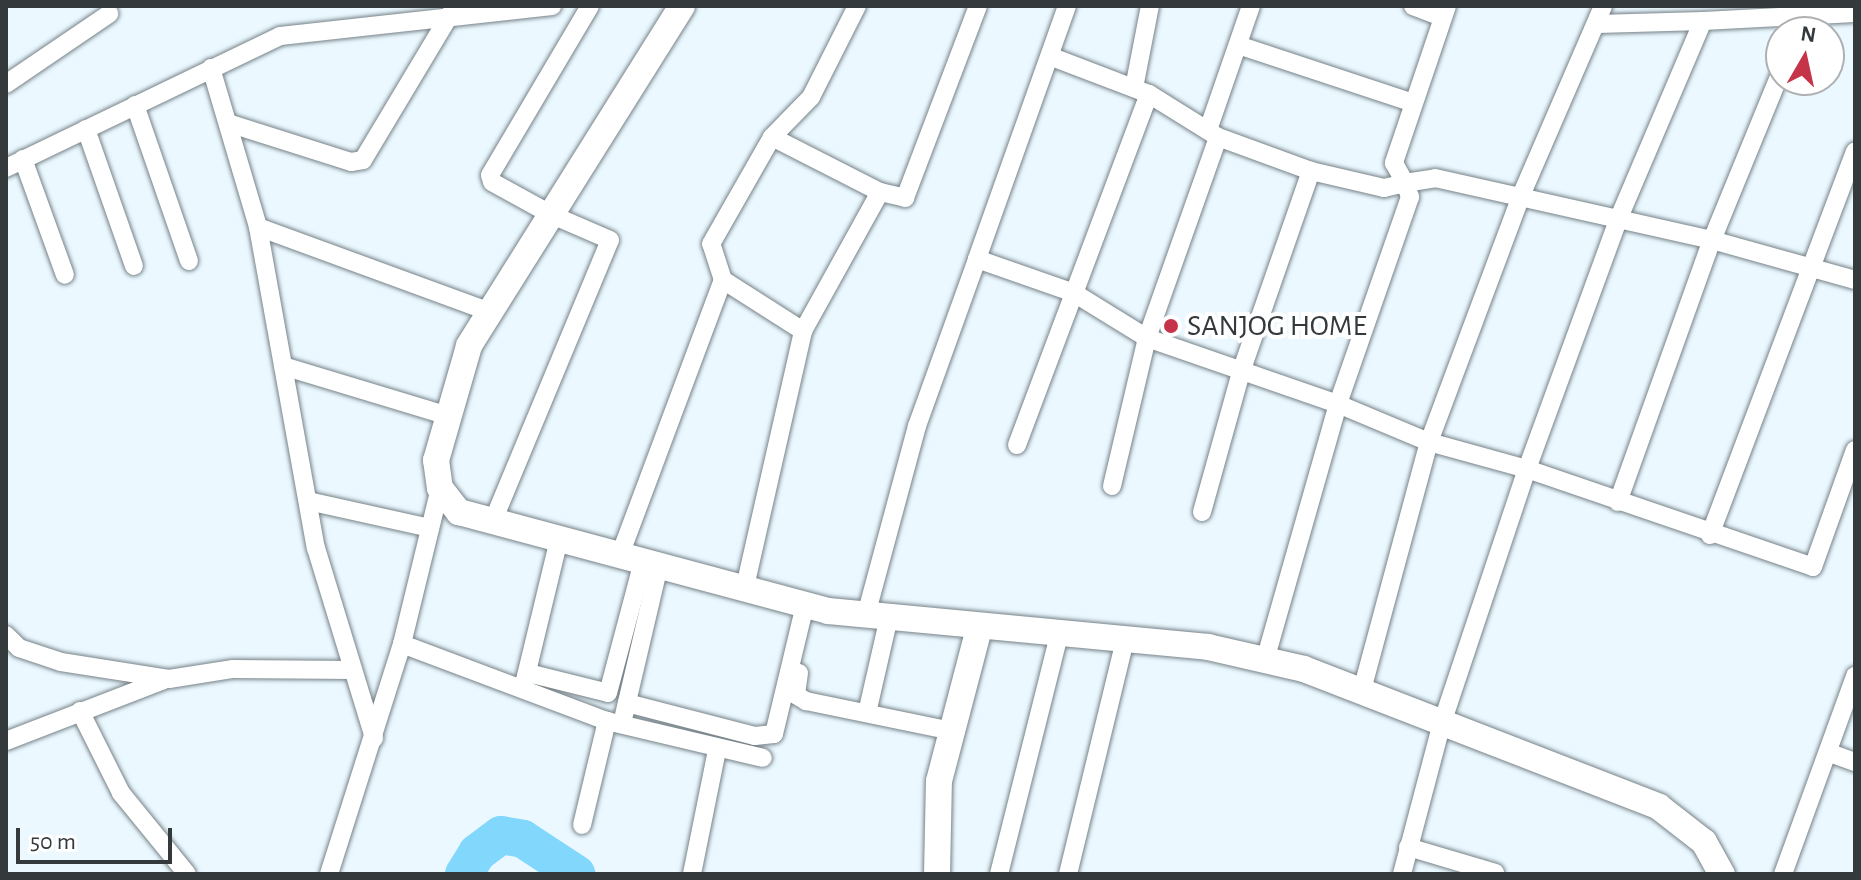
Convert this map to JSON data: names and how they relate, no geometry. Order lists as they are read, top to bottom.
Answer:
{
  "places": ["SANJOG HOME"],
  "scale_bar": "50 m",
  "north": "top"
}
